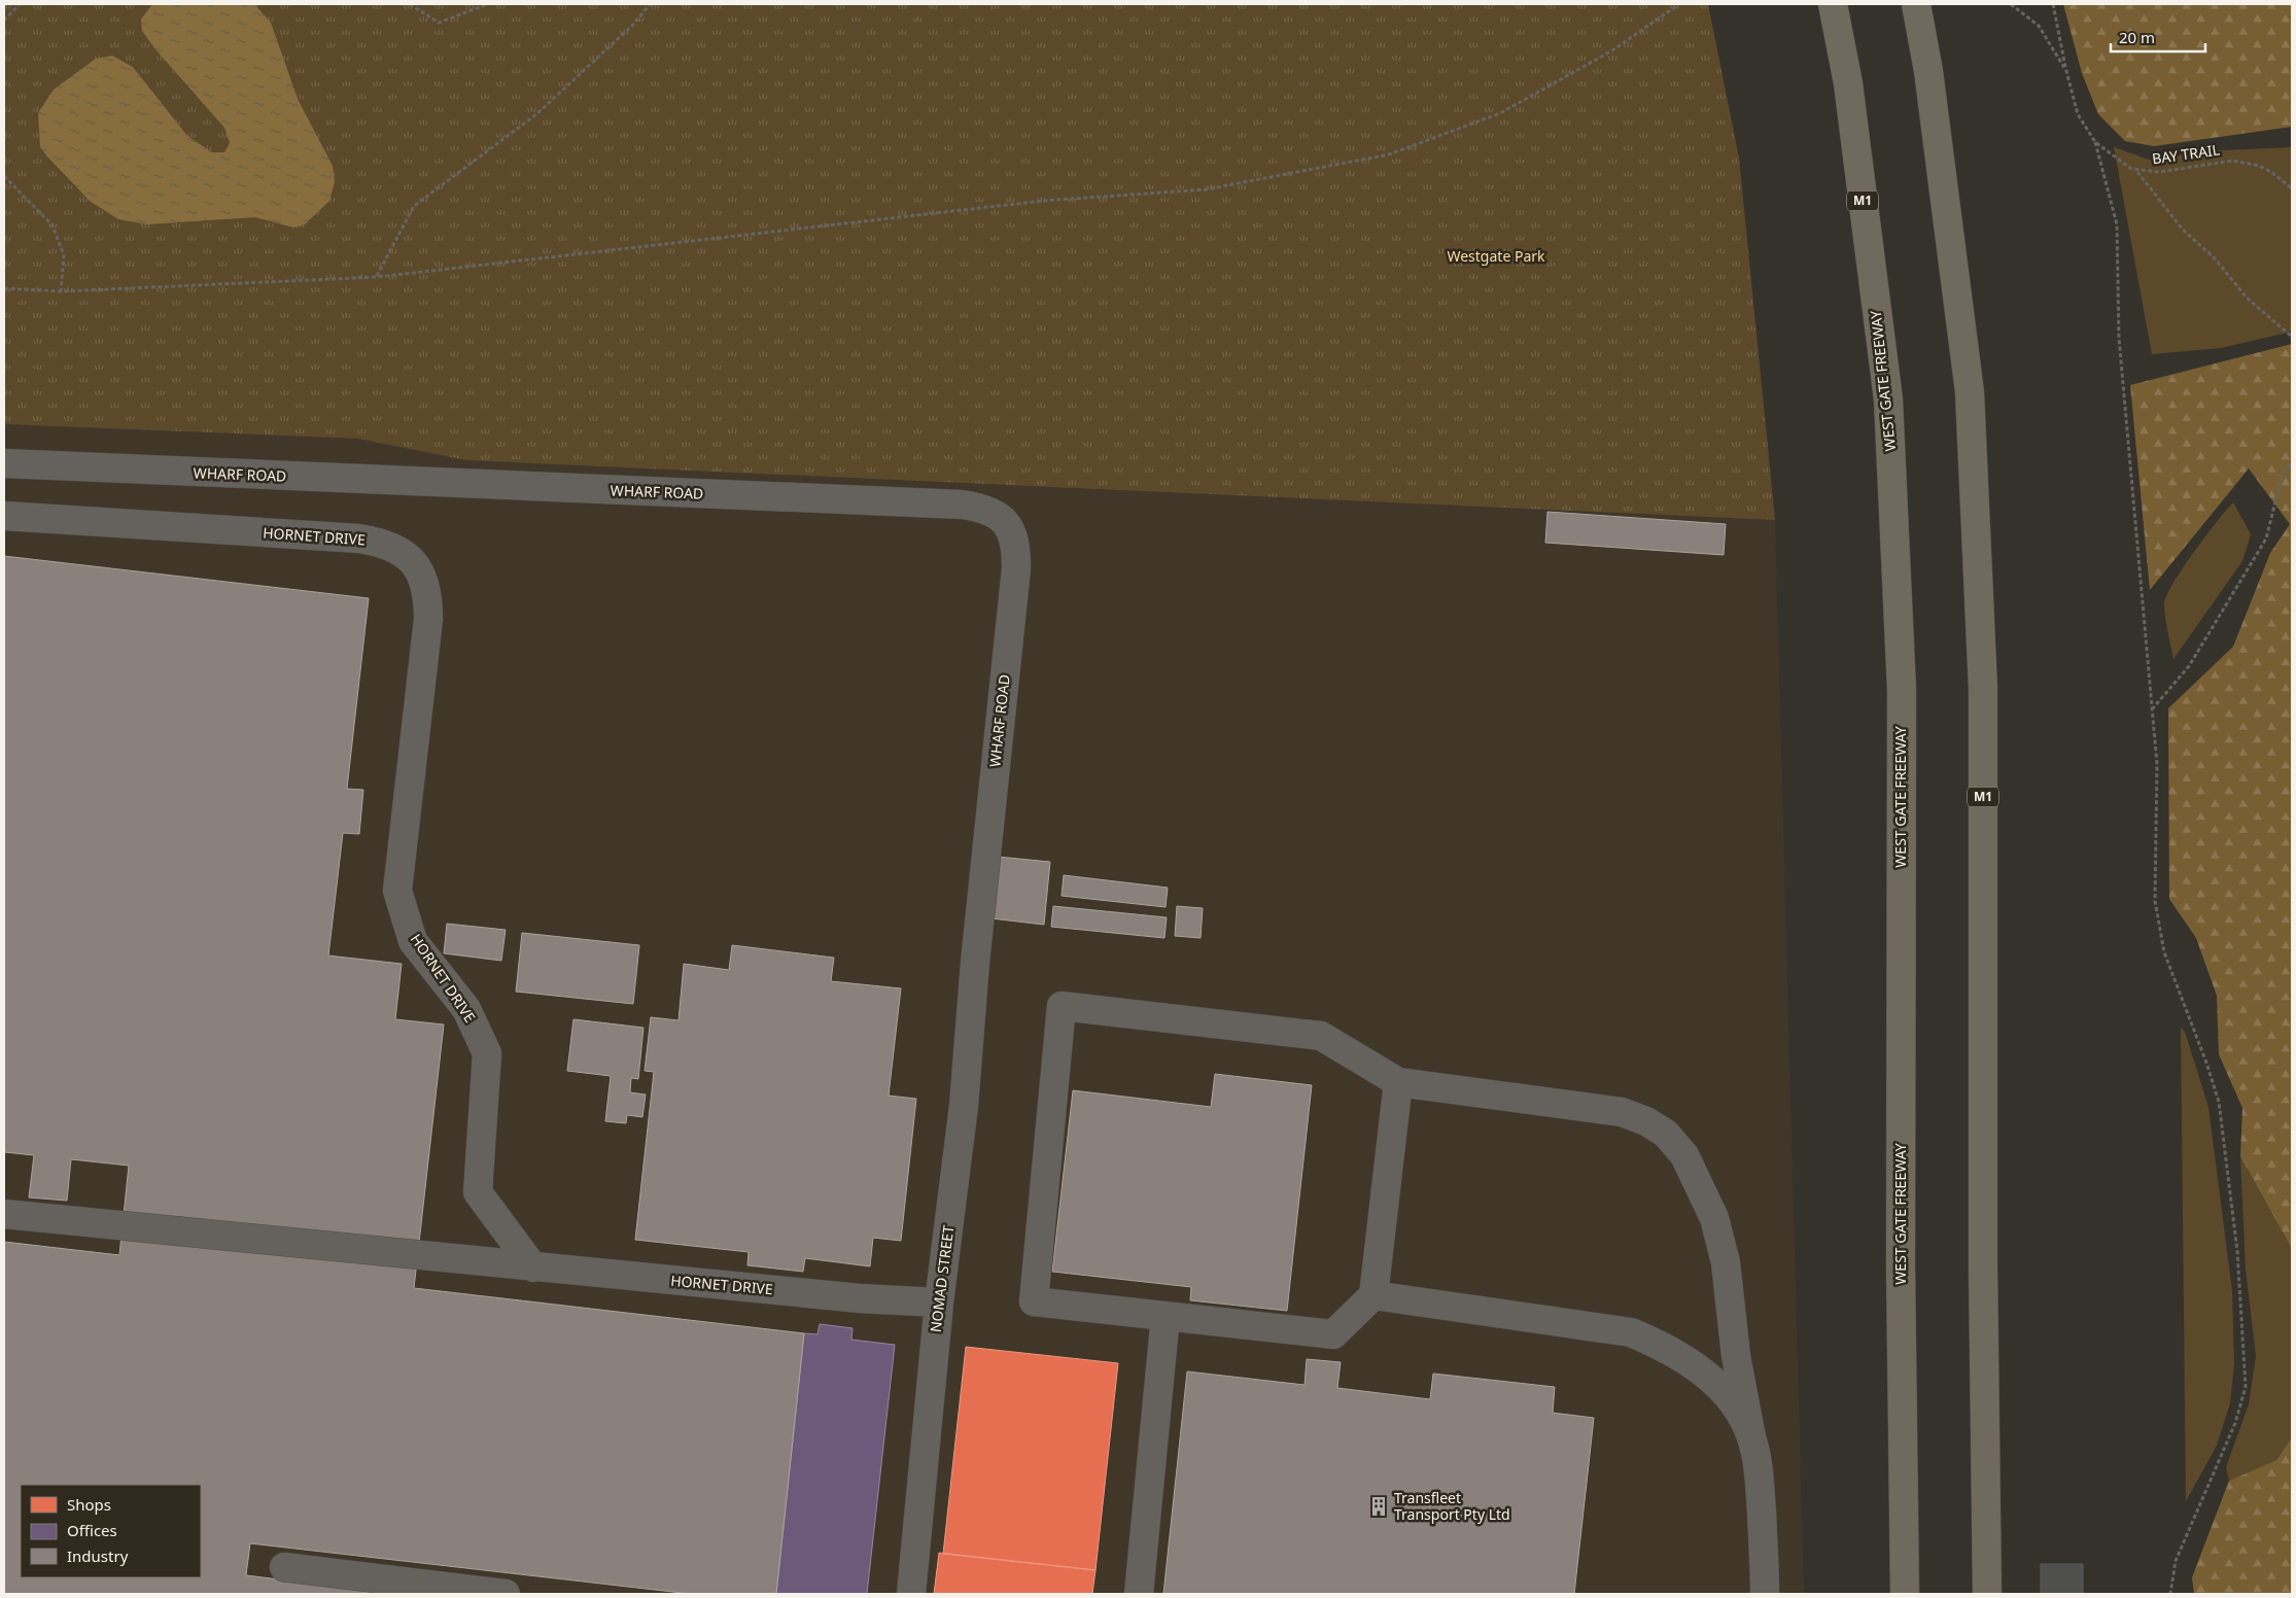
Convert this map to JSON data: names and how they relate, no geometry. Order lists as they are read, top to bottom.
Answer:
{
  "streets": {
    "highway": ["M1", "WEST GATE FREEWAY"],
    "street": ["WHARF ROAD", "HORNET DRIVE", "NOMAD STREET"],
    "path": ["BAY TRAIL"]
  },
  "crossings": [
    ["WHARF ROAD", "NOMAD STREET"],
    ["HORNET DRIVE", "NOMAD STREET"]
  ],
  "parks": ["Westgate Park"],
  "places": {
    "building": ["Transfleet Transport Pty Ltd"]
  },
  "legend": ["Shops", "Offices", "Industry"],
  "scale_bar": "20 m"
}
